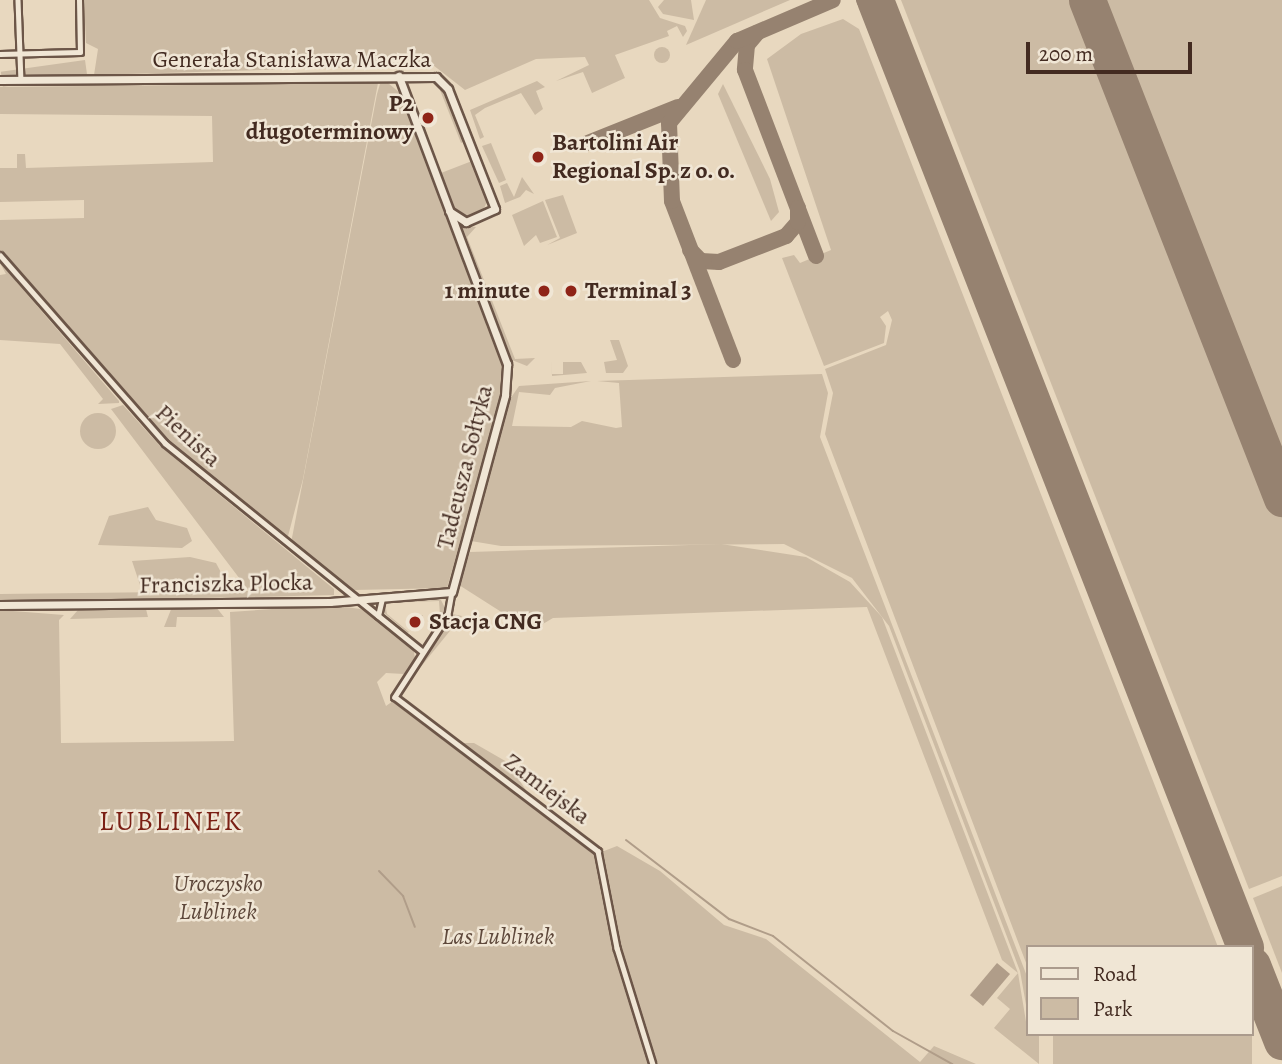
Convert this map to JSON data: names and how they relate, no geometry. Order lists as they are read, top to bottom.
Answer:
{
  "streets": {
    "street": [
      "Generała Stanisława Maczka",
      "Pienista",
      "Tadeusza Sołtyka",
      "Franciszka Plocka",
      "Zamiejska"
    ]
  },
  "crossings": [
    ["Generała Stanisława Maczka", "Tadeusza Sołtyka"],
    ["Pienista", "Franciszka Plocka"],
    ["Pienista", "Zamiejska"],
    ["Tadeusza Sołtyka", "Franciszka Plocka"],
    ["Tadeusza Sołtyka", "Zamiejska"],
    ["Franciszka Plocka", "Zamiejska"]
  ],
  "districts": ["LUBLINEK"],
  "parks": ["Uroczysko Lublinek", "Las Lublinek"],
  "places": [
    "P2 długoterminowy",
    "Bartolini Air Regional Sp. z o. o.",
    "1 minute",
    "Terminal 3",
    "Stacja CNG"
  ],
  "legend": ["Road", "Park"],
  "scale_bar": "200 m"
}
